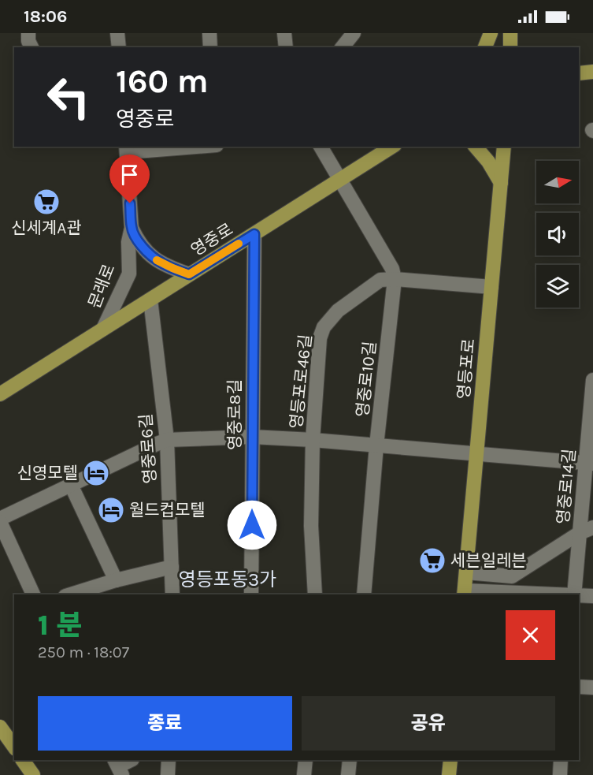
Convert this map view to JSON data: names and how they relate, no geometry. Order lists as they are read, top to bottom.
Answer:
{
  "streets": {
    "main road": ["영중로", "영등포로"],
    "street": [
      "문래로",
      "영중로10길",
      "영등포로46길",
      "영중로8길",
      "영중로6길",
      "영중로14길"
    ]
  },
  "crossings": [
    ["영중로", "문래로"],
    ["영중로", "영중로10길"],
    ["영중로", "영중로8길"],
    ["영중로", "영중로6길"],
    ["영등포로", "영등포로46길"],
    ["영중로10길", "영등포로46길"]
  ],
  "districts": ["영등포동3가"],
  "places": {
    "supermarket": ["신세계A관", "세븐일레븐"],
    "hotel": ["신영모텔", "월드컵모텔"]
  },
  "north": "right",
  "page": {
    "status": "18:06",
    "turn": ["160 m", "영중로"],
    "heading": ["1 분", "250 m · 18:07"],
    "buttons": ["종료", "공유"]
  }
}
